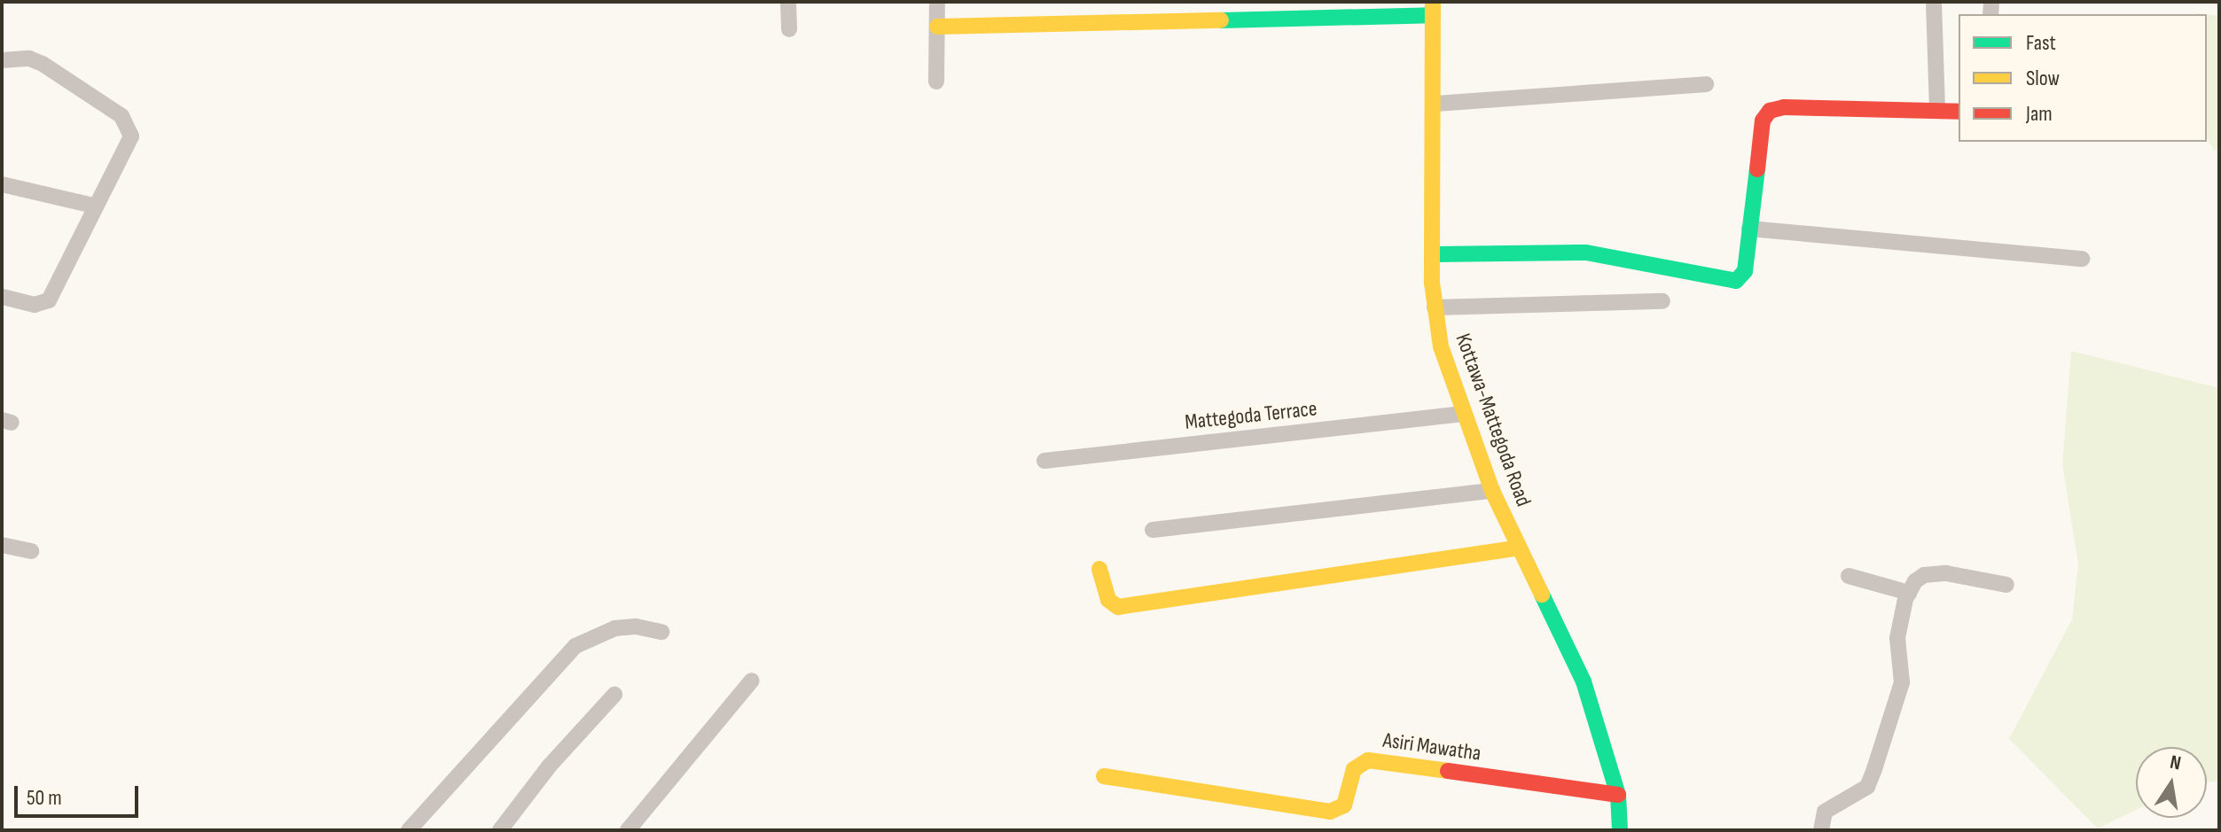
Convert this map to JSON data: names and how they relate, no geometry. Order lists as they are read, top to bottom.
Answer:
{
  "streets": {
    "street": ["Mattegoda Terrace", "Kottawa-Mattegoda Road", "Asiri Mawatha"]
  },
  "crossings": [
    ["Mattegoda Terrace", "Kottawa-Mattegoda Road"],
    ["Kottawa-Mattegoda Road", "Asiri Mawatha"]
  ],
  "legend": ["Fast", "Slow", "Jam"],
  "scale_bar": "50 m",
  "north": "top"
}
